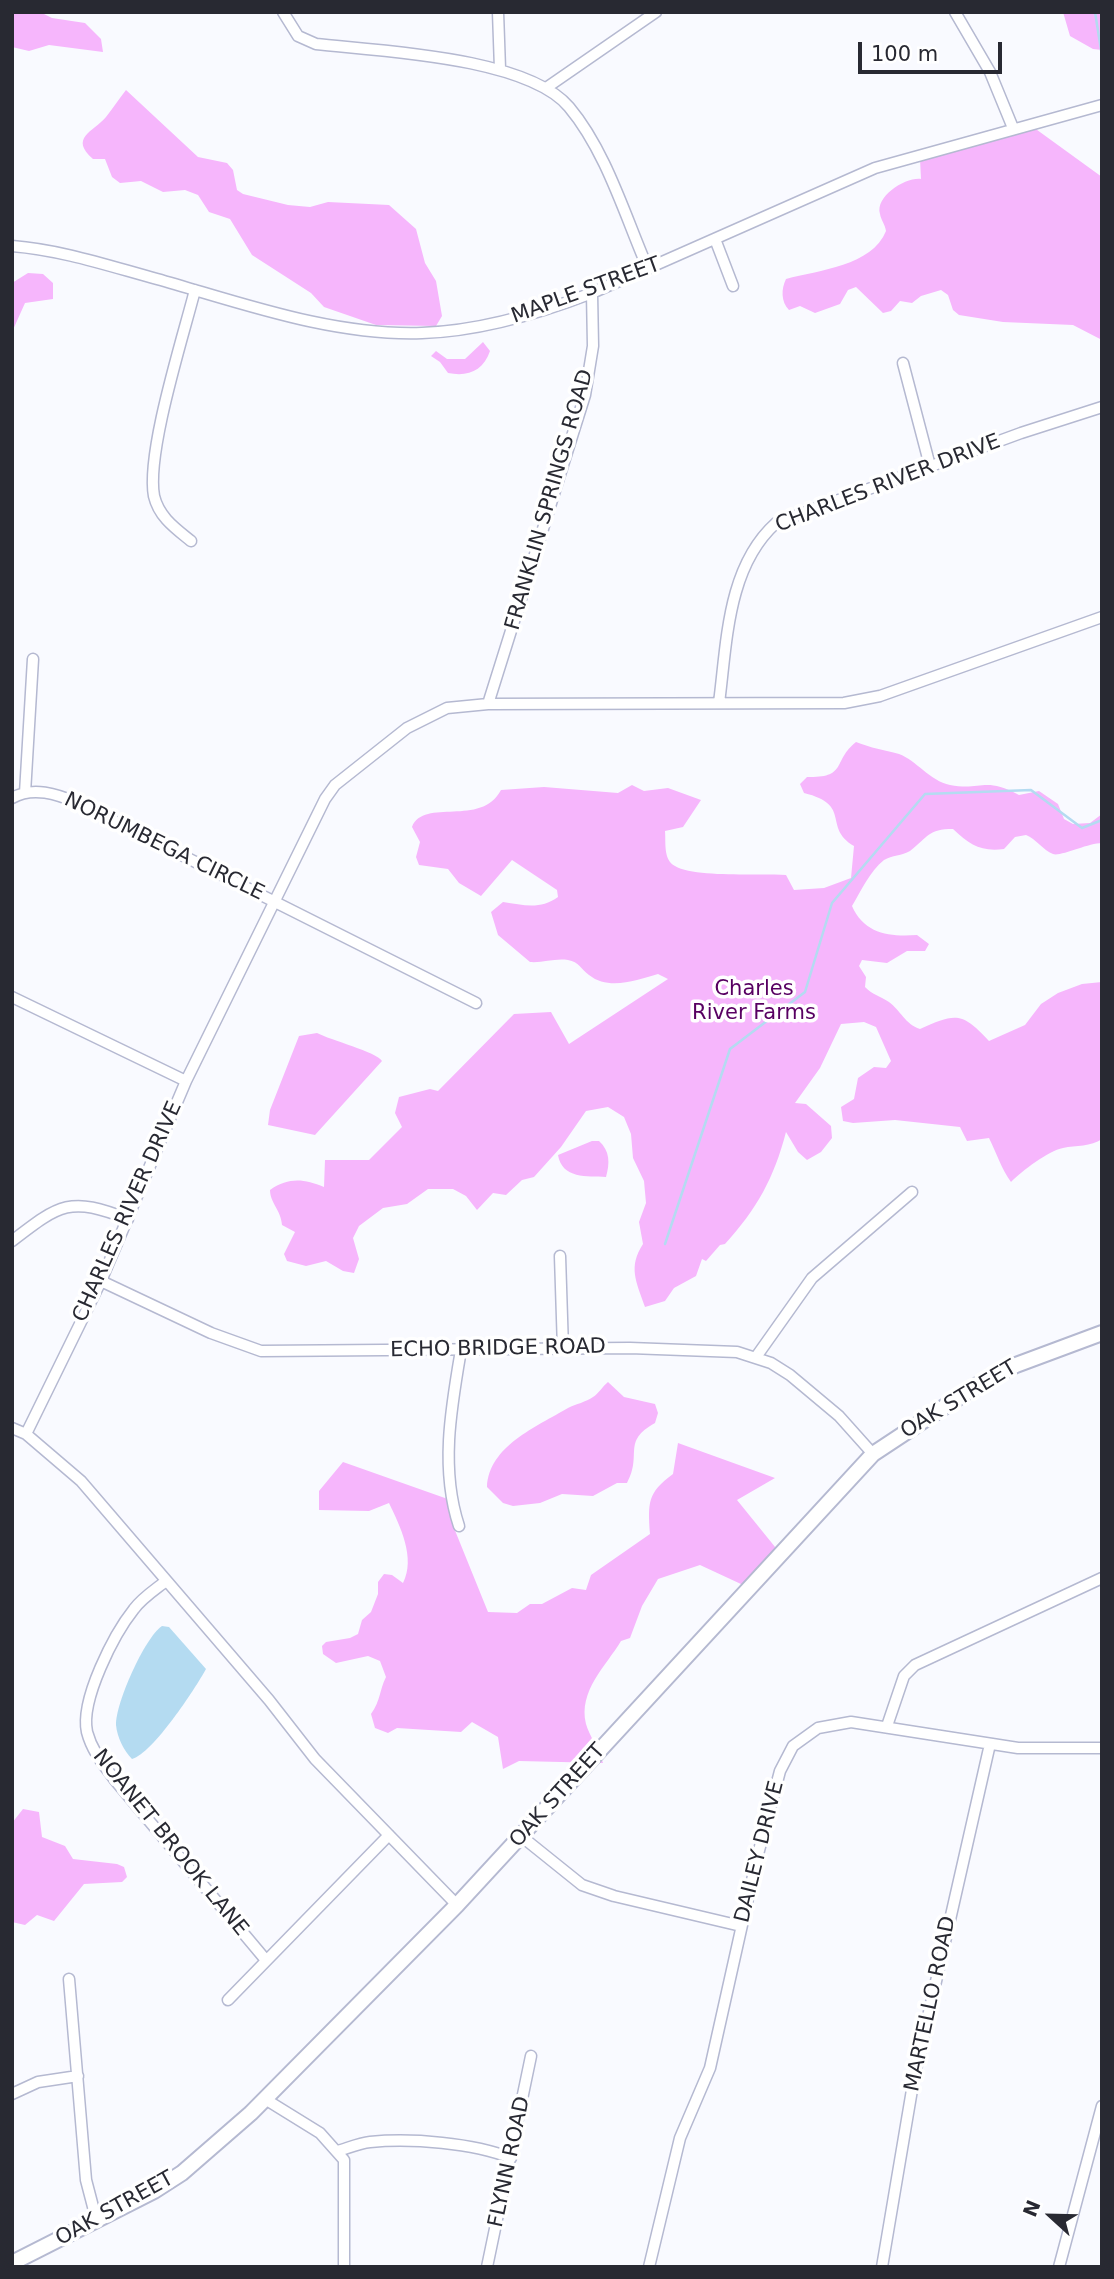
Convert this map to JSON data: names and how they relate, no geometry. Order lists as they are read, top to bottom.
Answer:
{
  "streets": {
    "main road": ["OAK STREET"],
    "street": [
      "MAPLE STREET",
      "CHARLES RIVER DRIVE",
      "FRANKLIN SPRINGS ROAD",
      "NORUMBEGA CIRCLE",
      "ECHO BRIDGE ROAD",
      "NOANET BROOK LANE",
      "DAILEY DRIVE",
      "MARTELLO ROAD",
      "FLYNN ROAD"
    ]
  },
  "crossings": [
    ["MAPLE STREET", "FRANKLIN SPRINGS ROAD"],
    ["CHARLES RIVER DRIVE", "FRANKLIN SPRINGS ROAD"],
    ["CHARLES RIVER DRIVE", "NORUMBEGA CIRCLE"],
    ["CHARLES RIVER DRIVE", "ECHO BRIDGE ROAD"],
    ["ECHO BRIDGE ROAD", "OAK STREET"],
    ["DAILEY DRIVE", "MARTELLO ROAD"]
  ],
  "parks": ["Charles River Farms"],
  "scale_bar": "100 m",
  "north": "left"
}
